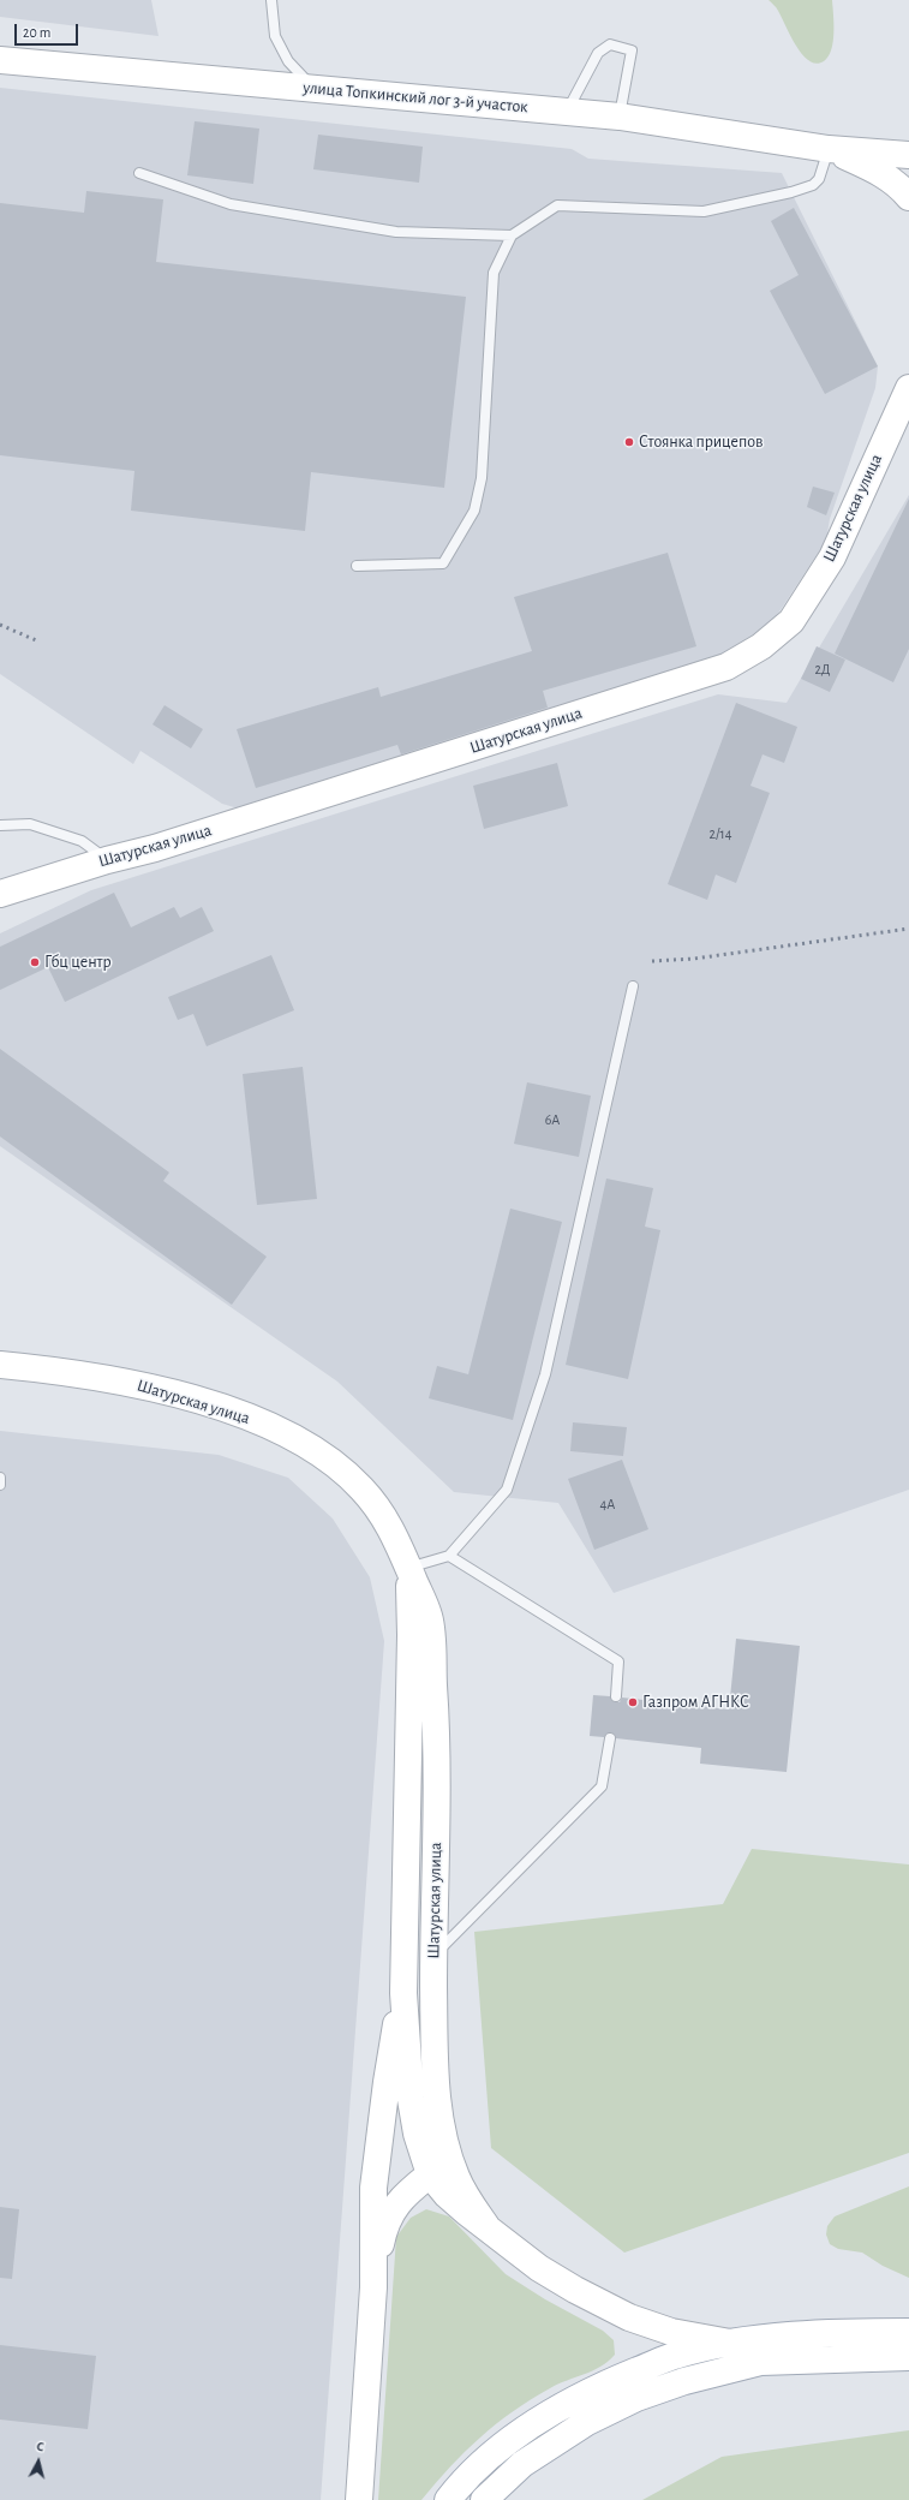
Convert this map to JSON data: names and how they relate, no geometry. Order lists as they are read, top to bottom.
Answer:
{
  "streets": {
    "main road": ["улица Топкинский лог 3-й участок", "Шатурская улица"]
  },
  "places": ["Стоянка прицепов", "Гбц центр", "Газпром АГНКС"],
  "house_numbers": [
    "2Д",
    "2/14",
    "6А",
    "4А"
  ],
  "scale_bar": "20 m",
  "north": "top"
}
